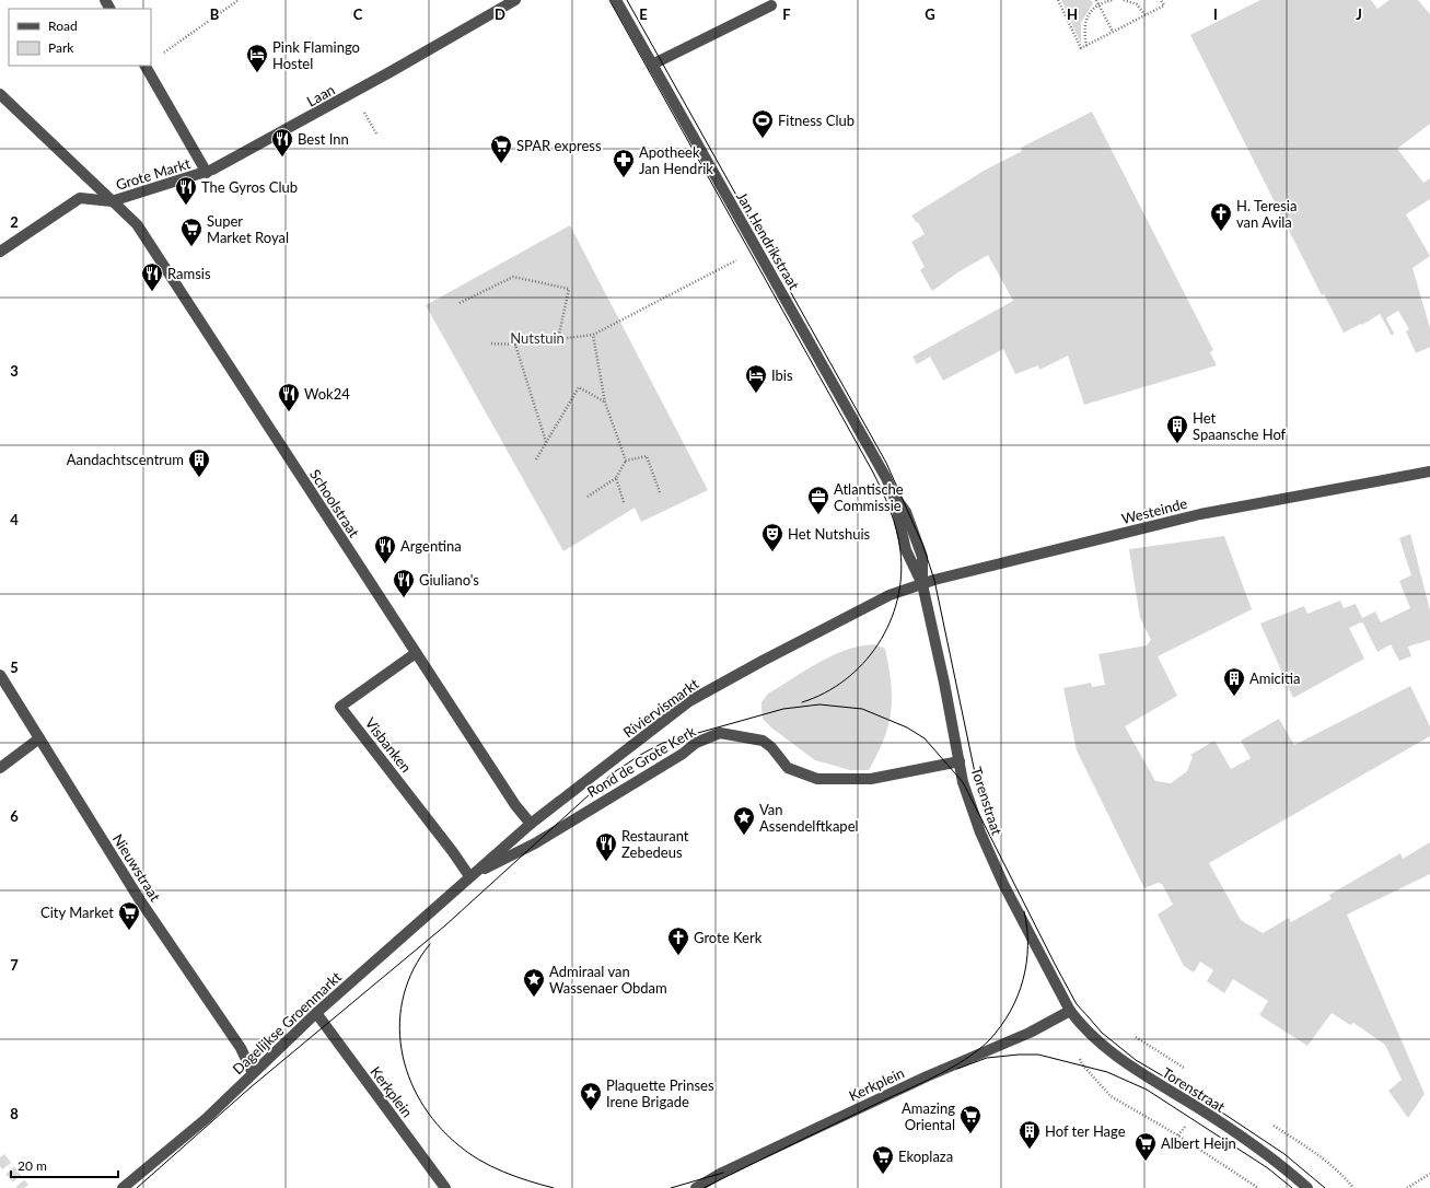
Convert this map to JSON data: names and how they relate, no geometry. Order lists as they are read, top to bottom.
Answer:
{
  "streets": {
    "street": [
      "Laan",
      "Grote Markt",
      "Jan Hendrikstraat",
      "Schoolstraat",
      "Westeinde",
      "Riviervismarkt",
      "Visbanken",
      "Rond de Grote Kerk",
      "Torenstraat",
      "Nieuwstraat",
      "Dagelijkse Groenmarkt",
      "Kerkplein"
    ]
  },
  "crossings": [
    ["Laan", "Grote Markt"],
    ["Grote Markt", "Schoolstraat"],
    ["Jan Hendrikstraat", "Westeinde"],
    ["Jan Hendrikstraat", "Torenstraat"],
    ["Schoolstraat", "Riviervismarkt"],
    ["Schoolstraat", "Visbanken"],
    ["Westeinde", "Riviervismarkt"],
    ["Westeinde", "Torenstraat"],
    ["Riviervismarkt", "Visbanken"],
    ["Riviervismarkt", "Rond de Grote Kerk"],
    ["Riviervismarkt", "Dagelijkse Groenmarkt"],
    ["Visbanken", "Rond de Grote Kerk"],
    ["Visbanken", "Dagelijkse Groenmarkt"],
    ["Rond de Grote Kerk", "Torenstraat"],
    ["Rond de Grote Kerk", "Dagelijkse Groenmarkt"],
    ["Torenstraat", "Kerkplein"],
    ["Nieuwstraat", "Dagelijkse Groenmarkt"],
    ["Dagelijkse Groenmarkt", "Kerkplein"]
  ],
  "parks": ["Nutstuin"],
  "places": {
    "hotel": ["Pink Flamingo Hostel", "Ibis"],
    "sports": ["Fitness Club"],
    "restaurant": [
      "Best Inn",
      "The Gyros Club",
      "Ramsis",
      "Wok24",
      "Argentina",
      "Giuliano's",
      "Restaurant Zebedeus"
    ],
    "supermarket": [
      "SPAR express",
      "Super Market Royal",
      "City Market",
      "Amazing Oriental",
      "Albert Heijn",
      "Ekoplaza"
    ],
    "pharmacy": ["Apotheek Jan Hendrik"],
    "church": ["H. Teresia van Avila", "Grote Kerk"],
    "building": [
      "Het Spaansche Hof",
      "Aandachtscentrum",
      "Amicitia",
      "Hof ter Hage"
    ],
    "office": ["Atlantische Commissie"],
    "theatre": ["Het Nutshuis"],
    "place": ["Van Assendelftkapel", "Admiraal van Wassenaer Obdam", "Plaquette Prinses Irene Brigade"]
  },
  "legend": ["Road", "Park"],
  "scale_bar": "20 m",
  "grid": {
    "columns": [
      "B",
      "C",
      "D",
      "E",
      "F",
      "G",
      "H",
      "I",
      "J"
    ],
    "rows": [
      "2",
      "3",
      "4",
      "5",
      "6",
      "7",
      "8"
    ]
  }
}
